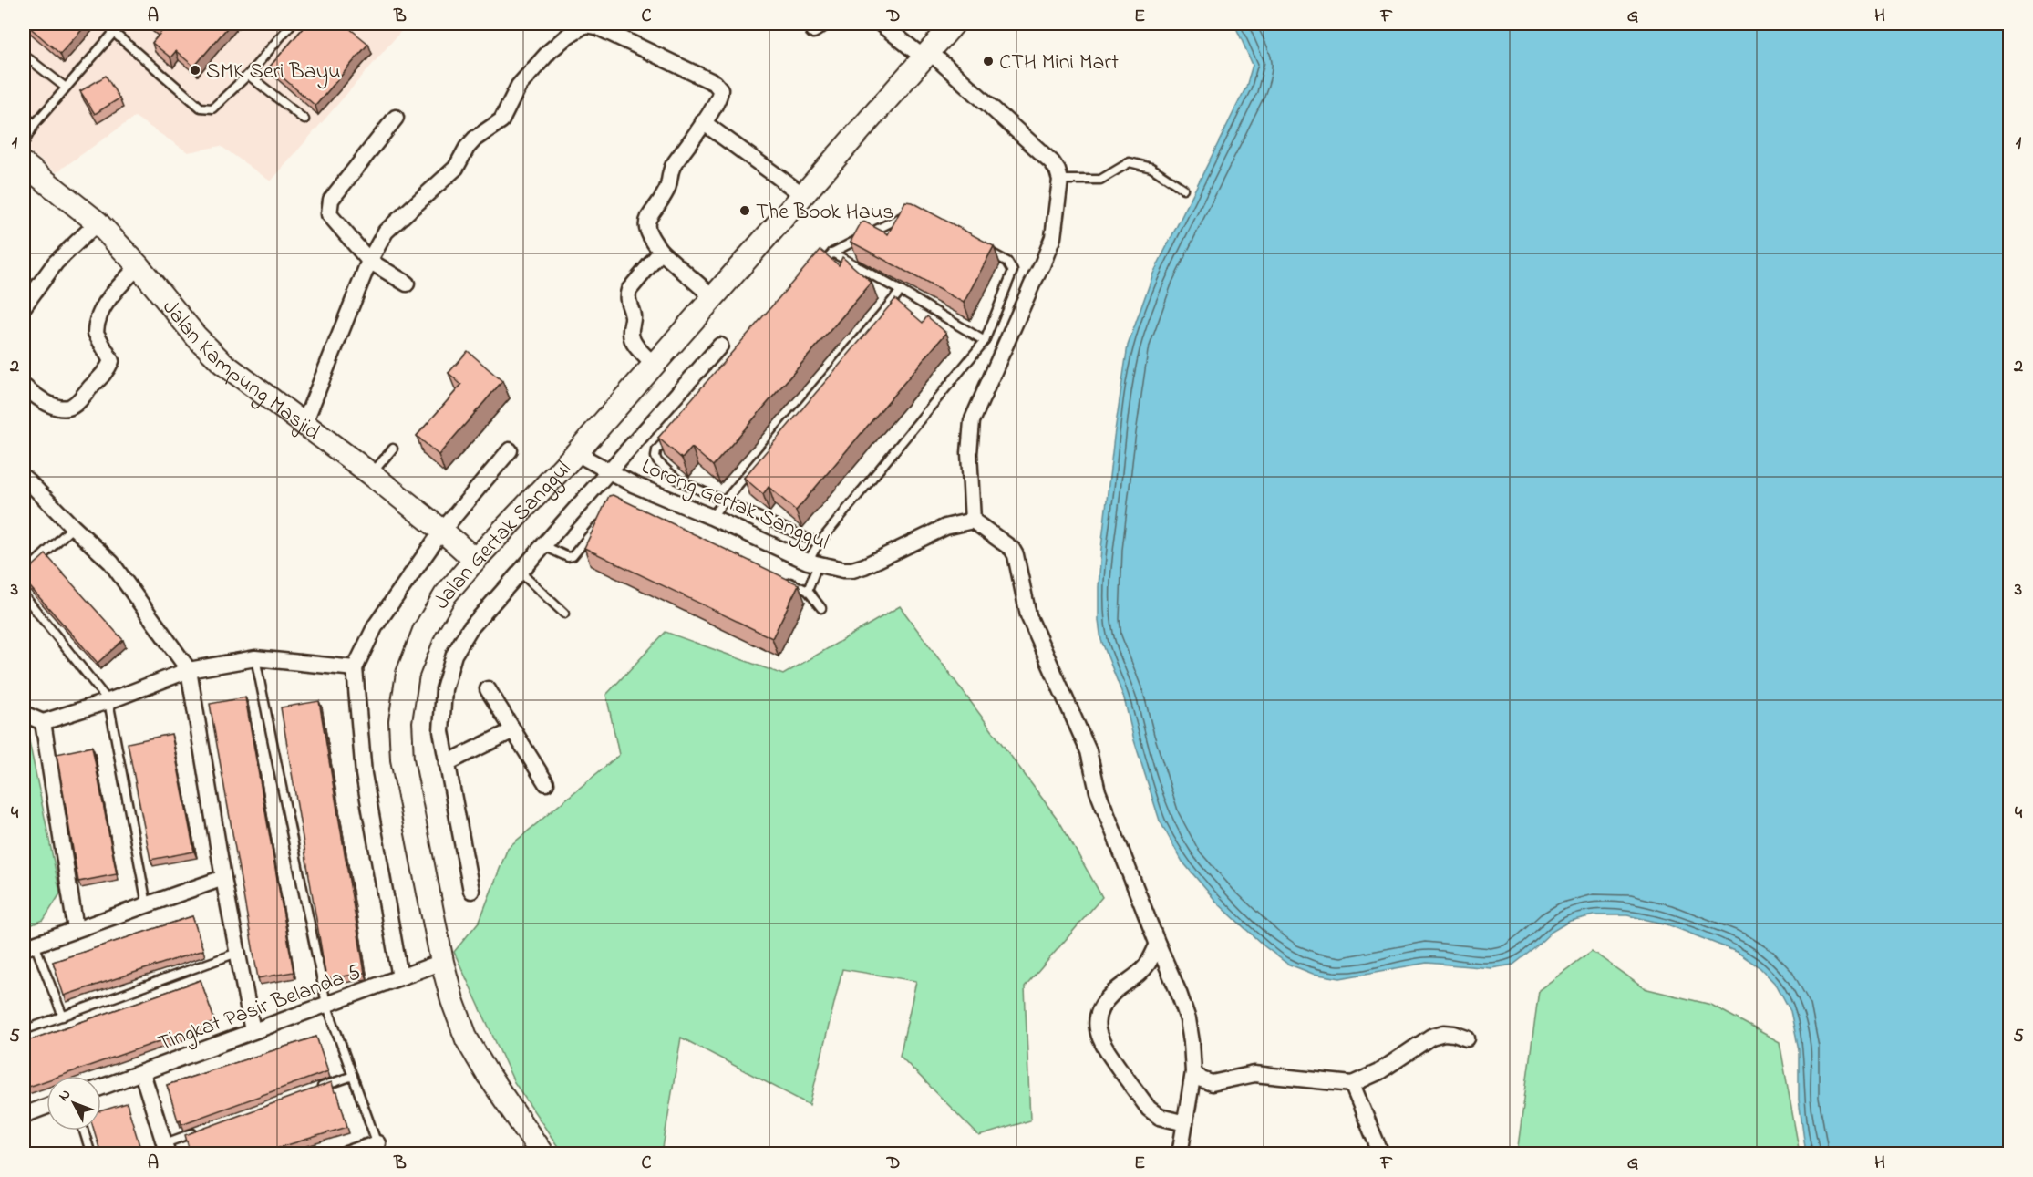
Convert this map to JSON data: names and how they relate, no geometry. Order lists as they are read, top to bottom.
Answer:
{
  "streets": {
    "main road": ["Jalan Kampung Masjid", "Jalan Gertak Sanggul"],
    "street": ["Lorong Gertak Sanggul", "Tingkat Pasir Belanda 5"]
  },
  "crossings": [
    ["Jalan Kampung Masjid", "Jalan Gertak Sanggul"],
    ["Lorong Gertak Sanggul", "Jalan Gertak Sanggul"],
    ["Jalan Gertak Sanggul", "Tingkat Pasir Belanda 5"]
  ],
  "places": ["CTH Mini Mart", "SMK Seri Bayu", "The Book Haus"],
  "north": "top left",
  "grid": {
    "columns": [
      "A",
      "B",
      "C",
      "D",
      "E",
      "F",
      "G",
      "H"
    ],
    "rows": [
      "1",
      "2",
      "3",
      "4",
      "5"
    ]
  }
}
